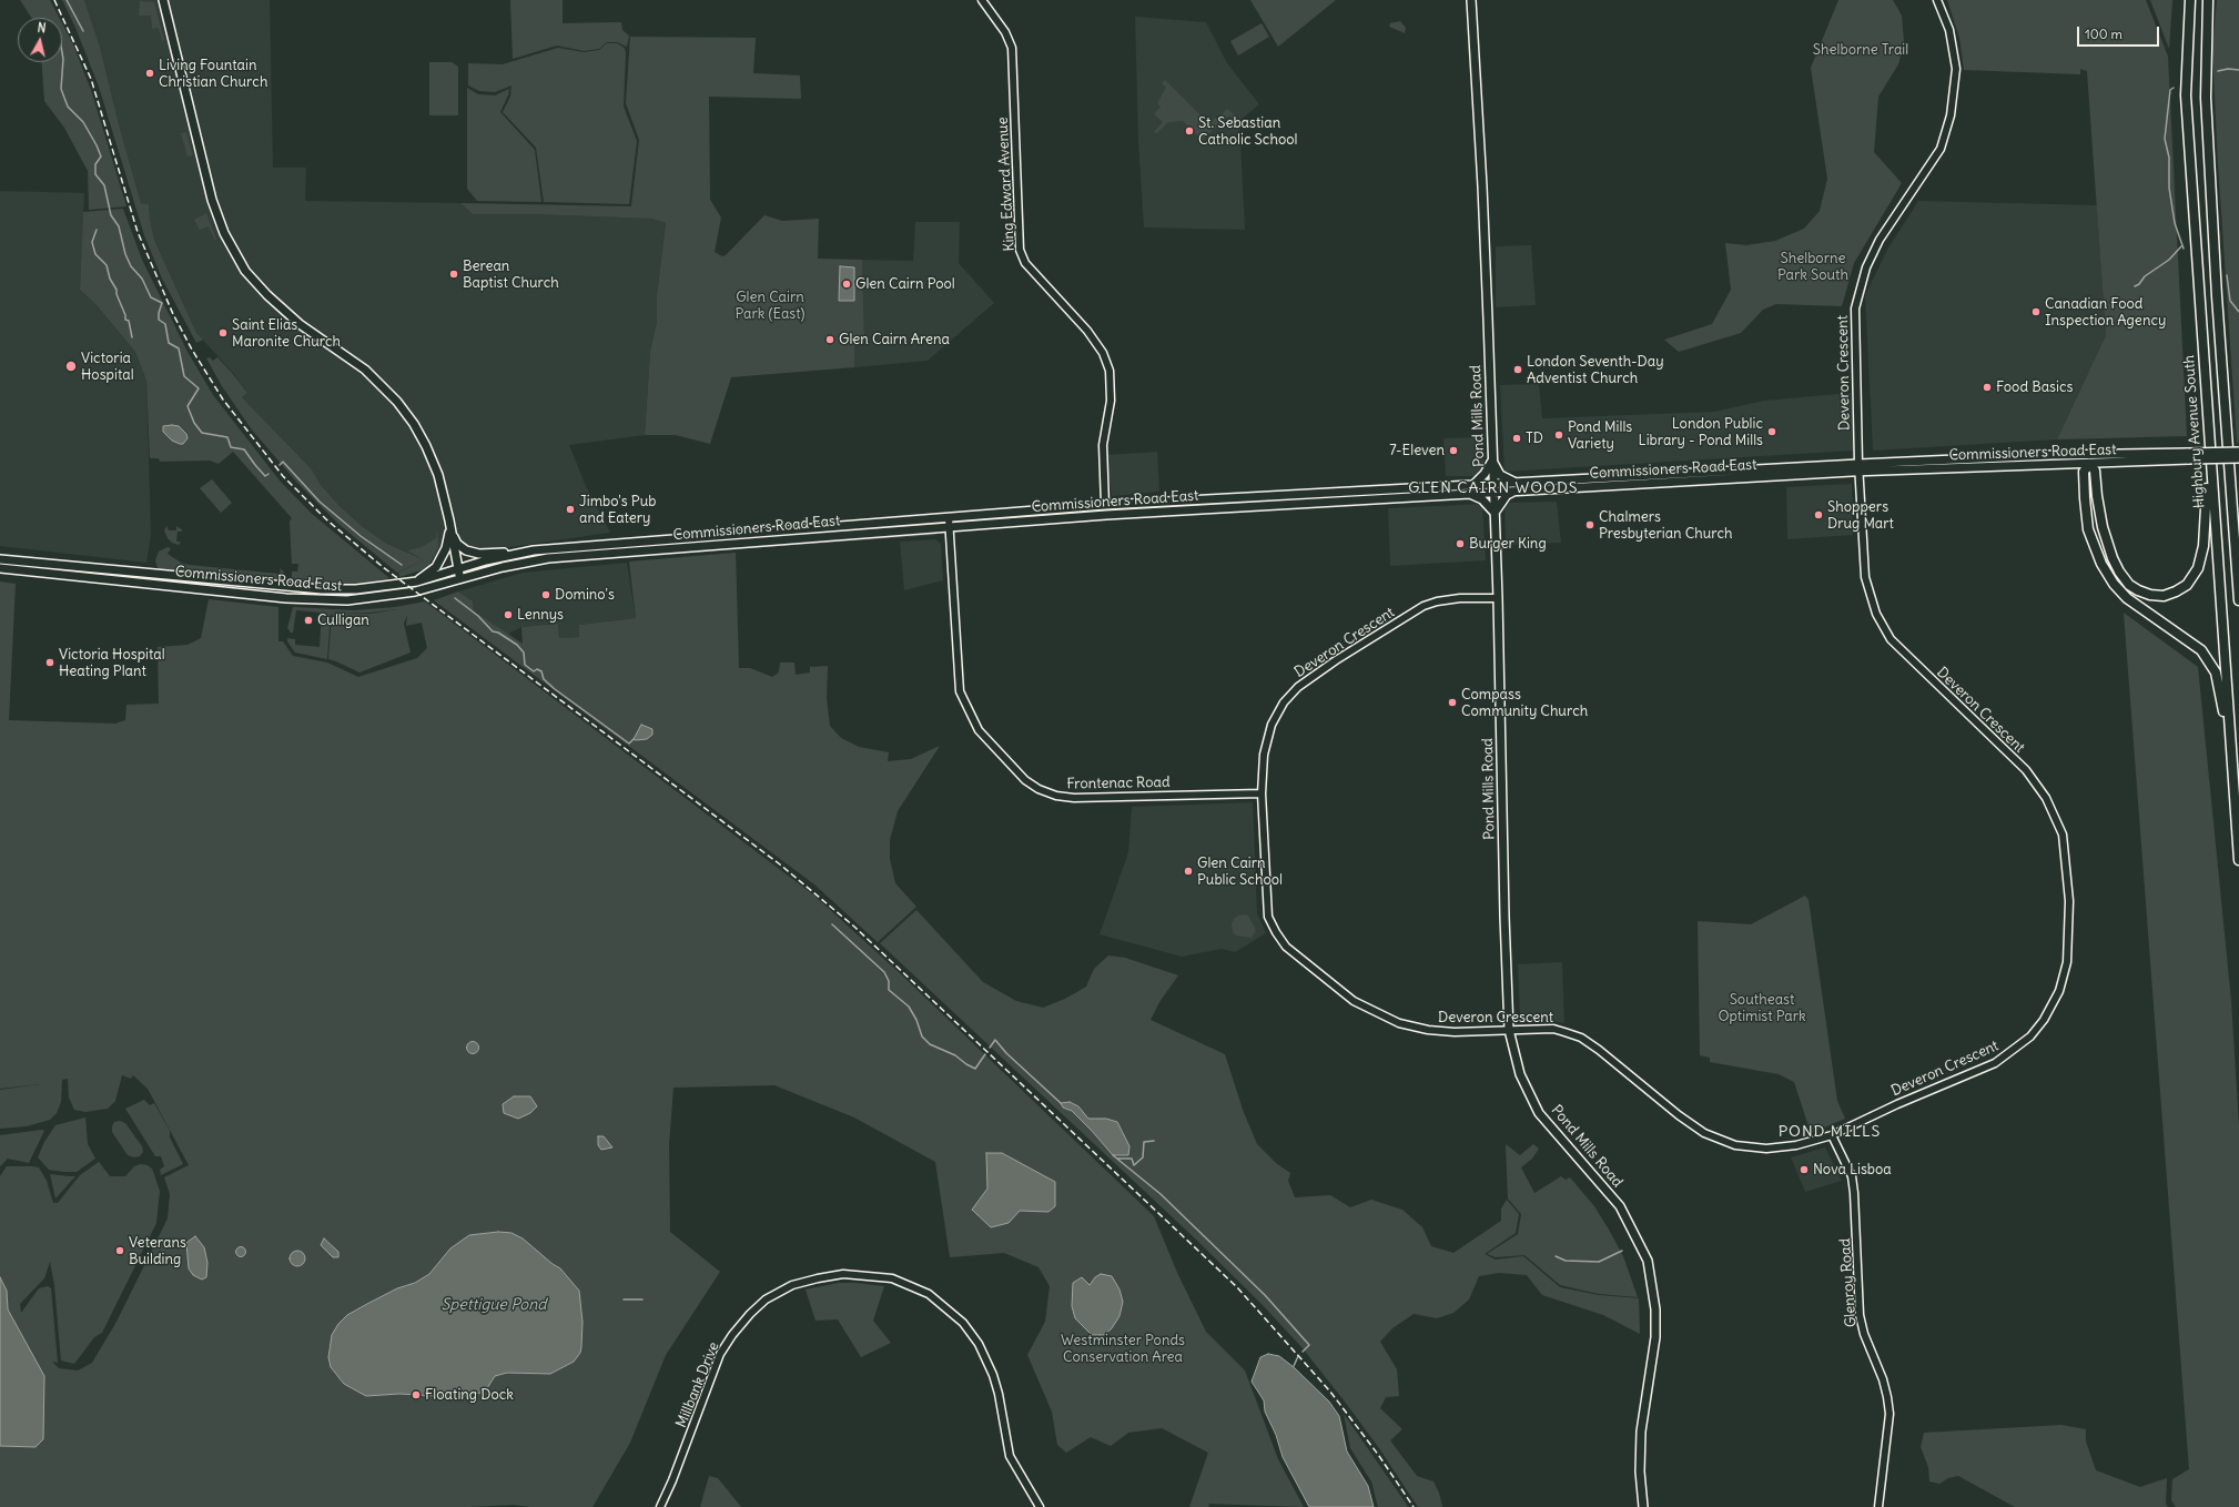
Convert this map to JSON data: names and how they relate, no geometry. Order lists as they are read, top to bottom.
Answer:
{
  "streets": {
    "highway": ["Highbury Avenue South"],
    "main road": ["Pond Mills Road", "Commissioners Road East"],
    "street": [
      "King Edward Avenue",
      "Deveron Crescent",
      "Frontenac Road",
      "Glenroy Road",
      "Millbank Drive"
    ]
  },
  "crossings": [
    ["King Edward Avenue", "Commissioners Road East"],
    ["Deveron Crescent", "Pond Mills Road"],
    ["Deveron Crescent", "Commissioners Road East"],
    ["Deveron Crescent", "Frontenac Road"],
    ["Deveron Crescent", "Glenroy Road"],
    ["Pond Mills Road", "Commissioners Road East"],
    ["Commissioners Road East", "Frontenac Road"]
  ],
  "districts": ["GLEN CAIRN WOODS", "POND MILLS"],
  "water": ["Spettigue Pond"],
  "parks": [
    "Shelborne Trail",
    "Shelborne Park South",
    "Glen Cairn Park (East)",
    "Southeast Optimist Park",
    "Westminster Ponds Conservation Area"
  ],
  "places": [
    "Living Fountain Christian Church",
    "St. Sebastian Catholic School",
    "Berean Baptist Church",
    "Glen Cairn Pool",
    "Canadian Food Inspection Agency",
    "Saint Elias Maronite Church",
    "Glen Cairn Arena",
    "Victoria Hospital",
    "London Seventh-Day Adventist Church",
    "Food Basics",
    "London Public Library - Pond Mills",
    "Pond Mills Variety",
    "TD",
    "7-Eleven",
    "Jimbo's Pub and Eatery",
    "Shoppers Drug Mart",
    "Chalmers Presbyterian Church",
    "Burger King",
    "Domino's",
    "Lennys",
    "Culligan",
    "Victoria Hospital Heating Plant",
    "Compass Community Church",
    "Glen Cairn Public School",
    "Nova Lisboa",
    "Veterans Building",
    "Floating Dock"
  ],
  "scale_bar": "100 m",
  "north": "top"
}
